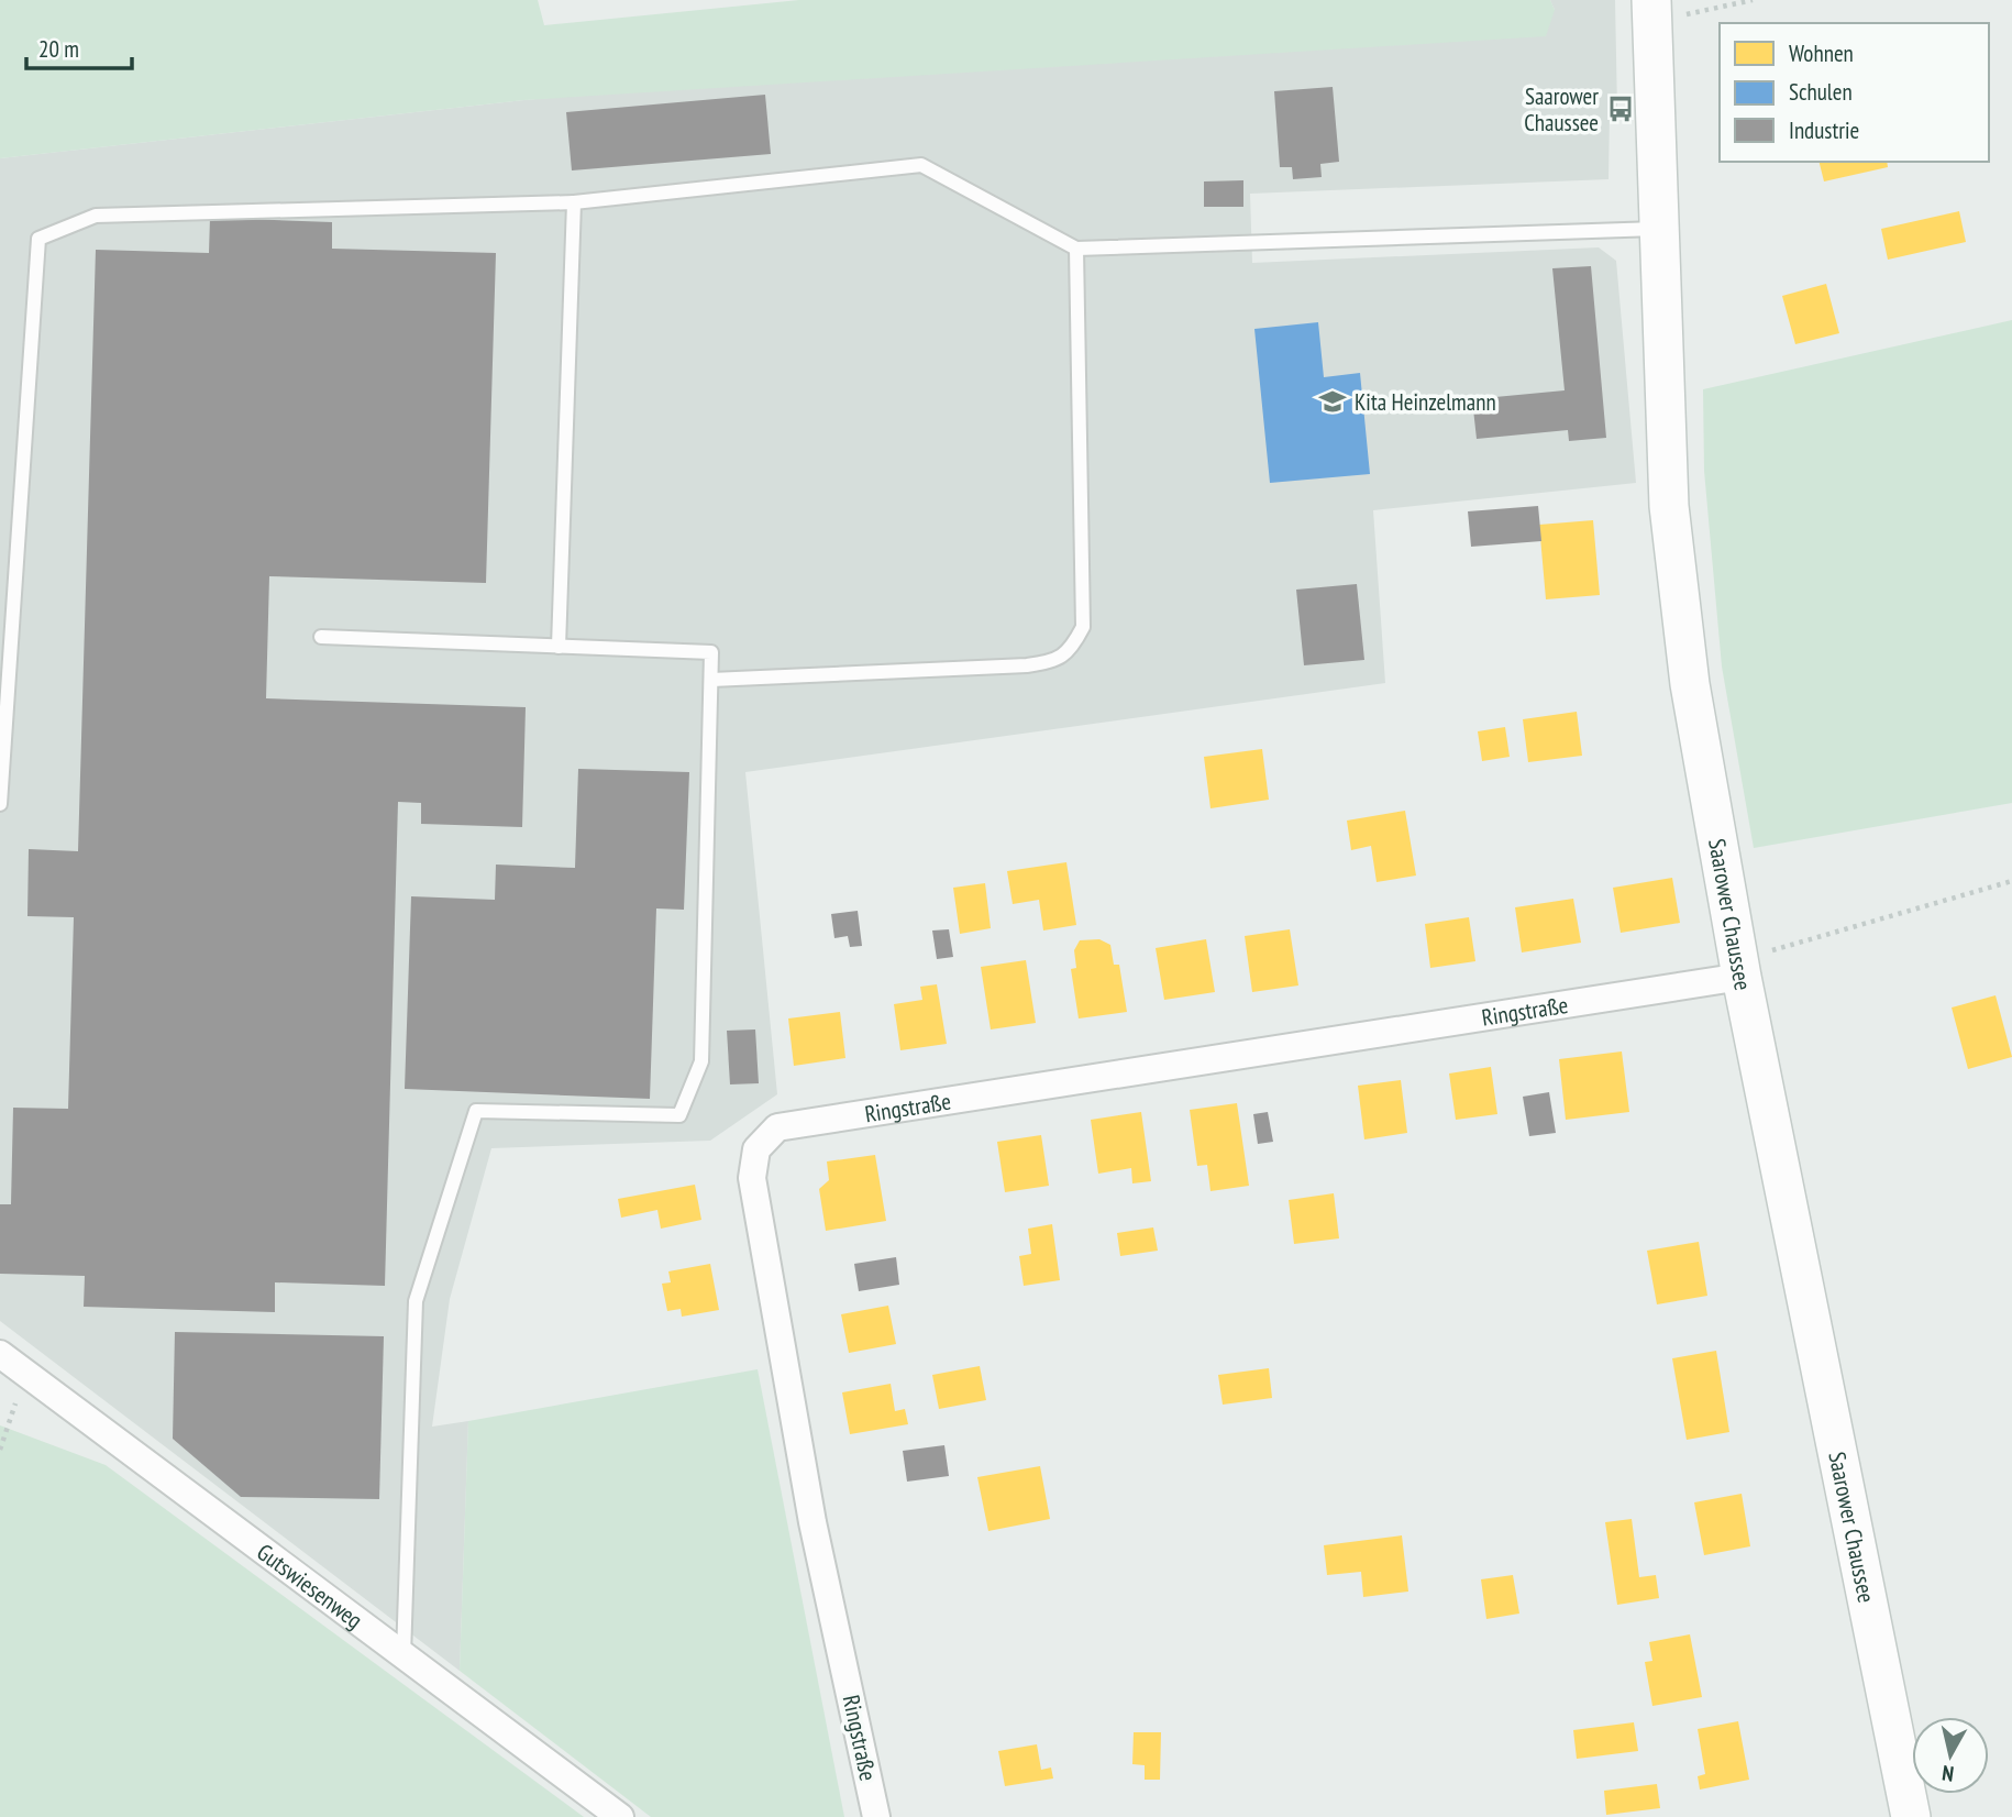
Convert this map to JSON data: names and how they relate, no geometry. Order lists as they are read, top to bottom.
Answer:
{
  "streets": {
    "main road": ["Saarower Chaussee"],
    "street": ["Ringstraße", "Gutswiesenweg"]
  },
  "crossings": [
    ["Saarower Chaussee", "Ringstraße"]
  ],
  "places": {
    "bus stop": ["Saarower Chaussee"],
    "school or university": ["Kita Heinzelmann"]
  },
  "legend": ["Wohnen", "Schulen", "Industrie"],
  "scale_bar": "20 m",
  "north": "bottom"
}
